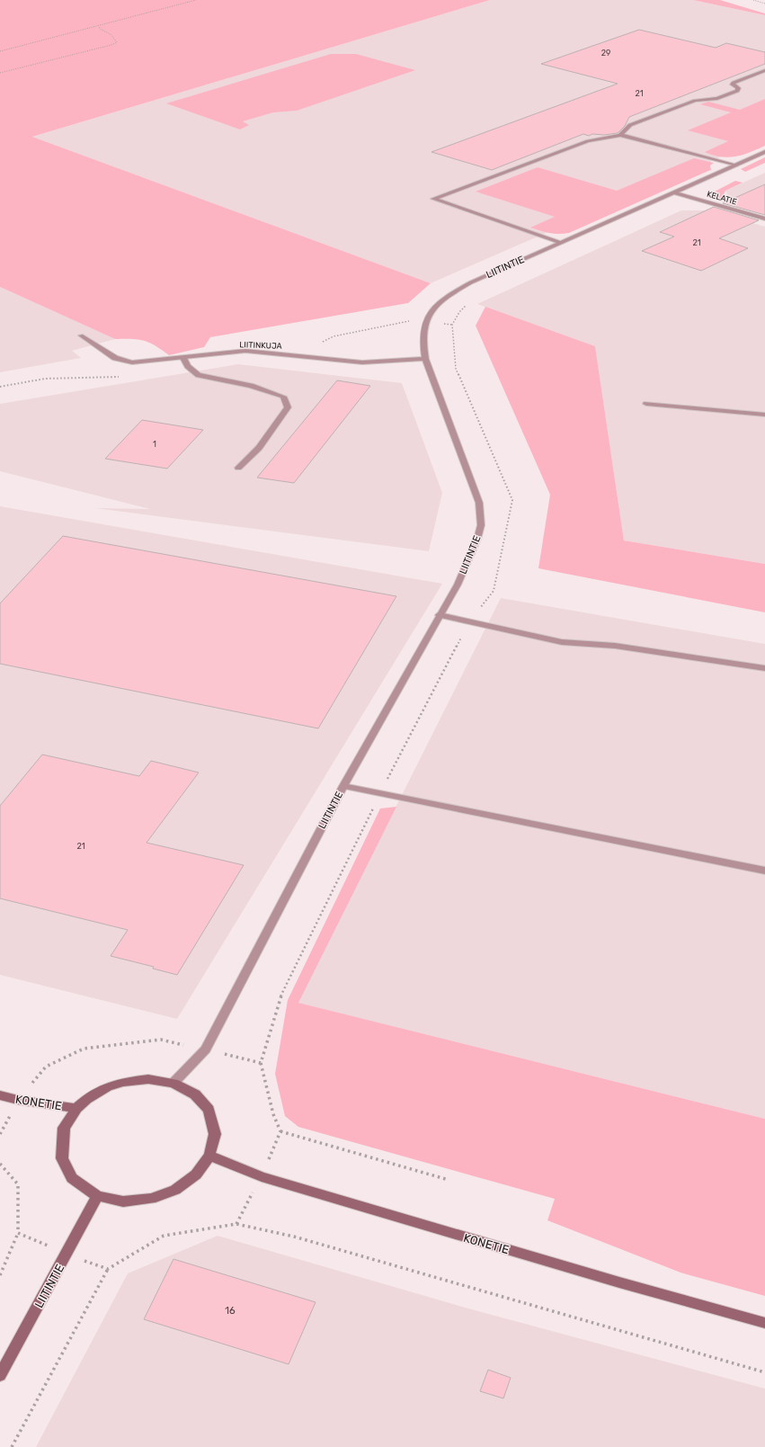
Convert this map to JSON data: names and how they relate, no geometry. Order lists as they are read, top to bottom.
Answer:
{
  "streets": {
    "street": [
      "KELATIE",
      "LIITINTIE",
      "LIITINKUJA",
      "KONETIE"
    ]
  },
  "crossings": [
    ["KELATIE", "LIITINTIE"],
    ["LIITINTIE", "LIITINKUJA"]
  ],
  "house_numbers": [
    "29",
    "21",
    "21",
    "1",
    "21",
    "16"
  ]
}
